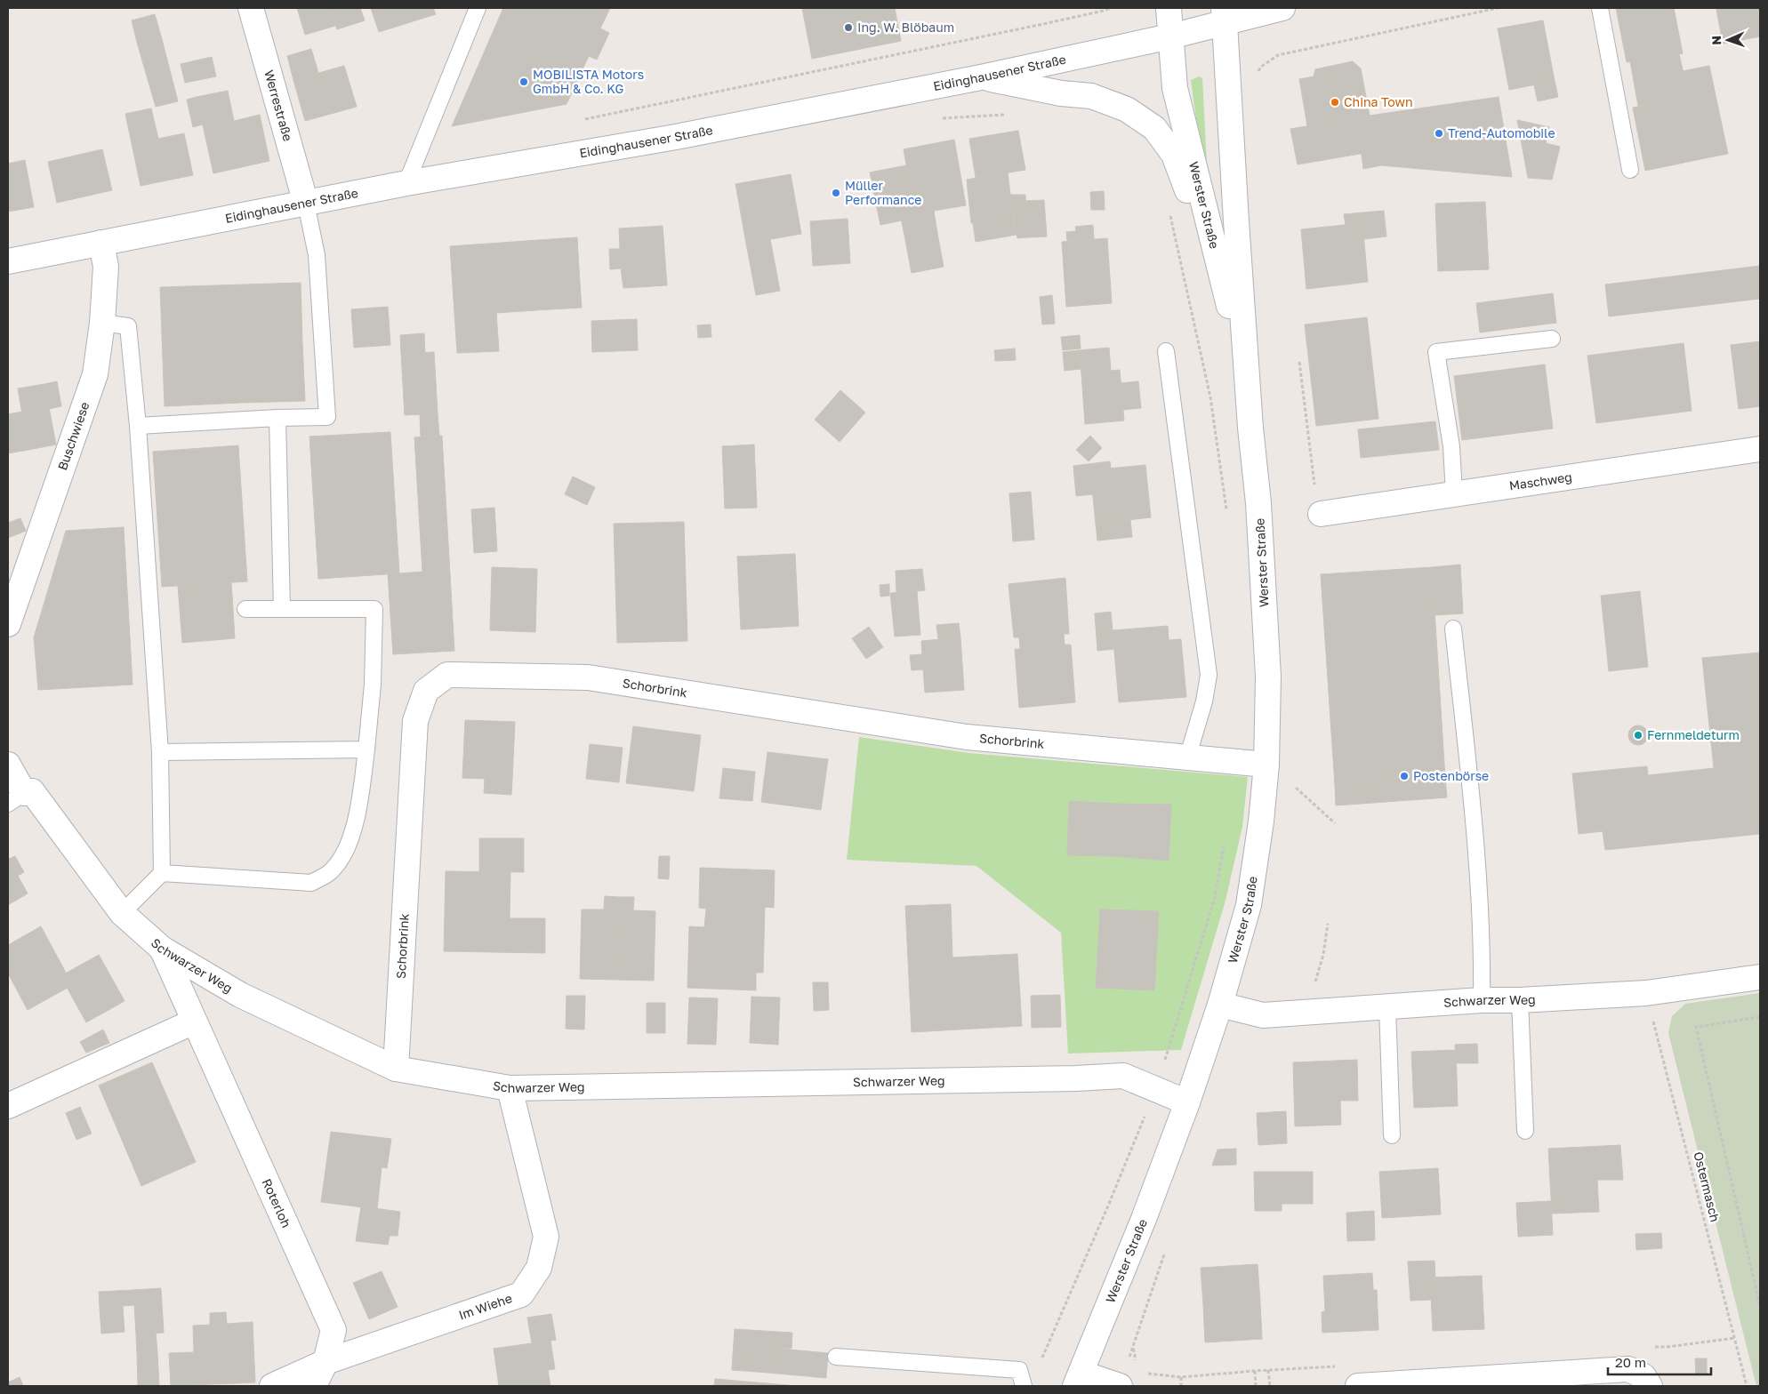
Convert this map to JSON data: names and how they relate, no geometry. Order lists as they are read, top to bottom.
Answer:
{
  "streets": {
    "street": [
      "Eidinghausener Straße",
      "Werrestraße",
      "Werster Straße",
      "Buschwiese",
      "Maschweg",
      "Schorbrink",
      "Schwarzer Weg",
      "Roterloh",
      "Im Wiehe"
    ],
    "path": ["Ostermasch"]
  },
  "crossings": [
    ["Eidinghausener Straße", "Werrestraße"],
    ["Eidinghausener Straße", "Werster Straße"],
    ["Eidinghausener Straße", "Buschwiese"],
    ["Werster Straße", "Schorbrink"],
    ["Werster Straße", "Schwarzer Weg"],
    ["Schorbrink", "Schwarzer Weg"],
    ["Schwarzer Weg", "Ostermasch"],
    ["Schwarzer Weg", "Roterloh"],
    ["Schwarzer Weg", "Im Wiehe"],
    ["Roterloh", "Im Wiehe"]
  ],
  "places": [
    "Ing. W. Blöbaum",
    "MOBILISTA Motors GmbH & Co. KG",
    "China Town",
    "Trend-Automobile",
    "Müller Performance",
    "Fernmeldeturm",
    "Postenbörse"
  ],
  "scale_bar": "20 m",
  "north": "left"
}
